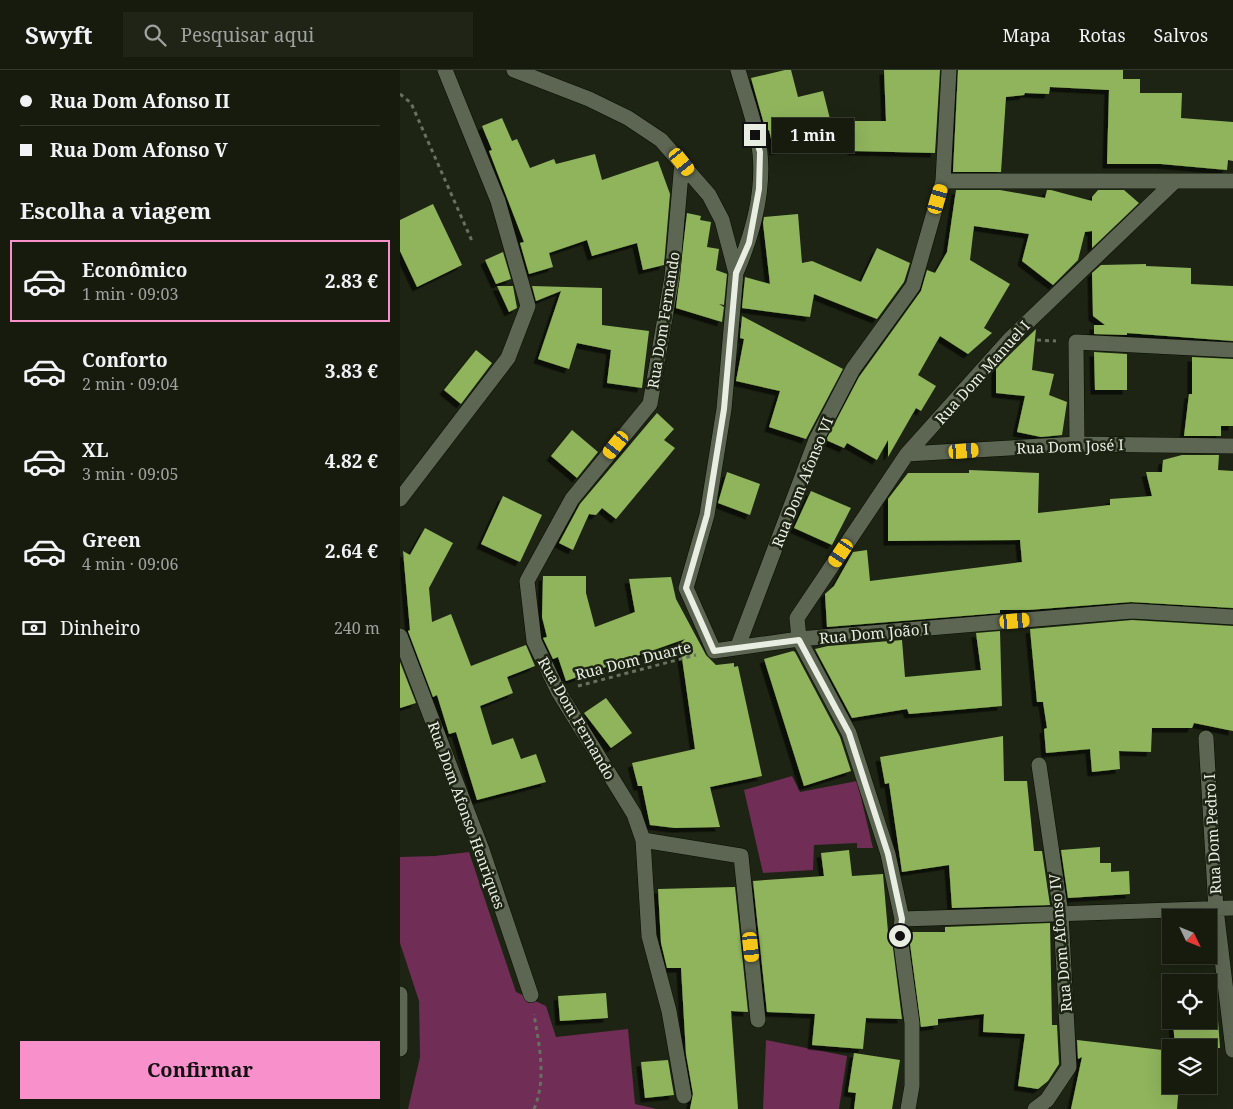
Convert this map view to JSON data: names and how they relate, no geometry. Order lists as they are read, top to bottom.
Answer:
{
  "streets": {
    "street": [
      "Rua Dom Fernando",
      "Rua Dom Manuel I",
      "Rua Dom José I",
      "Rua Dom Afonso VI",
      "Rua Dom João I",
      "Rua Dom Afonso Henriques",
      "Rua Dom Pedro I",
      "Rua Dom Afonso IV"
    ],
    "path": ["Rua Dom Duarte"]
  },
  "crossings": [
    ["Rua Dom Fernando", "Rua Dom Duarte"],
    ["Rua Dom Manuel I", "Rua Dom José I"],
    ["Rua Dom Manuel I", "Rua Dom João I"],
    ["Rua Dom Afonso VI", "Rua Dom João I"],
    ["Rua Dom João I", "Rua Dom Duarte"]
  ],
  "north": "bottom right",
  "page": {
    "header": "Swyft",
    "search": "Pesquisar aqui",
    "nav": ["Mapa", "Rotas", "Salvos"],
    "banner": ["Rua Dom Afonso II", "Rua Dom Afonso V"],
    "bubble": "1 min",
    "heading": "Escolha a viagem",
    "list": [
      {
        "name": "Econômico",
        "note": "1 min · 09:03",
        "value": "2.83 €"
      },
      {
        "name": "Conforto",
        "note": "2 min · 09:04",
        "value": "3.83 €"
      },
      {
        "name": "XL",
        "note": "3 min · 09:05",
        "value": "4.82 €"
      },
      {
        "name": "Green",
        "note": "4 min · 09:06",
        "value": "2.64 €"
      }
    ],
    "pay": ["Dinheiro", "240 m"],
    "buttons": "Confirmar"
  }
}
